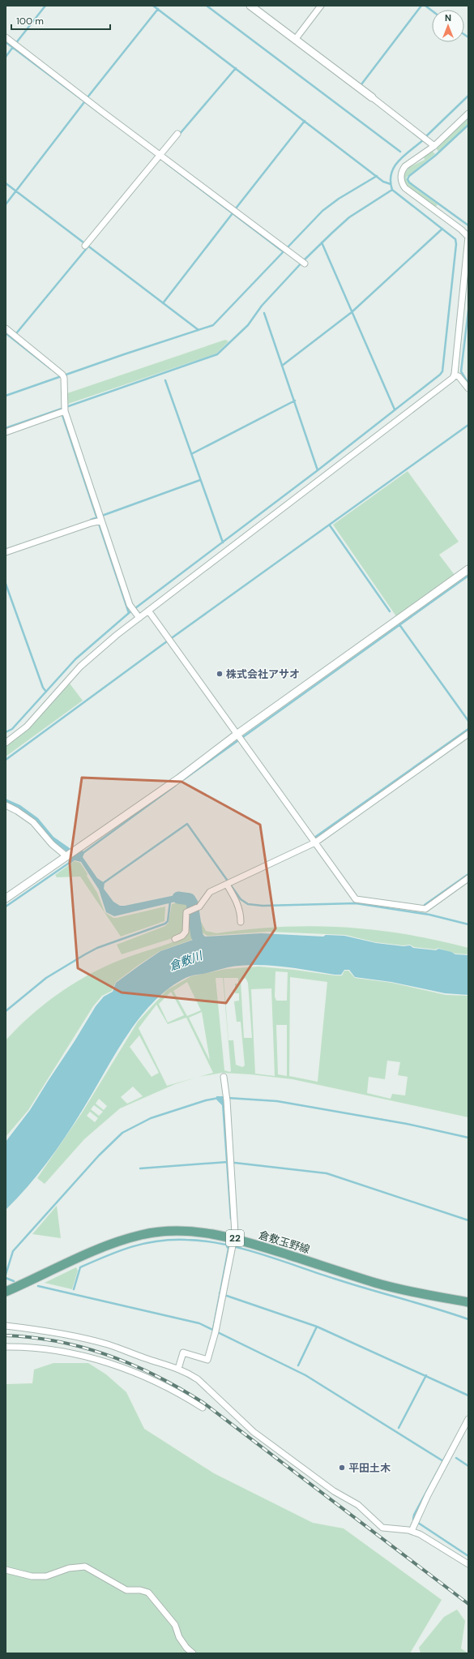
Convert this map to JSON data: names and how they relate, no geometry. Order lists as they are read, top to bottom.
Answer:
{
  "streets": {
    "main road": ["22", "倉敷玉野線"]
  },
  "water": ["倉敷川"],
  "places": ["株式会社アサオ", "平田土木"],
  "scale_bar": "100 m",
  "north": "top"
}
